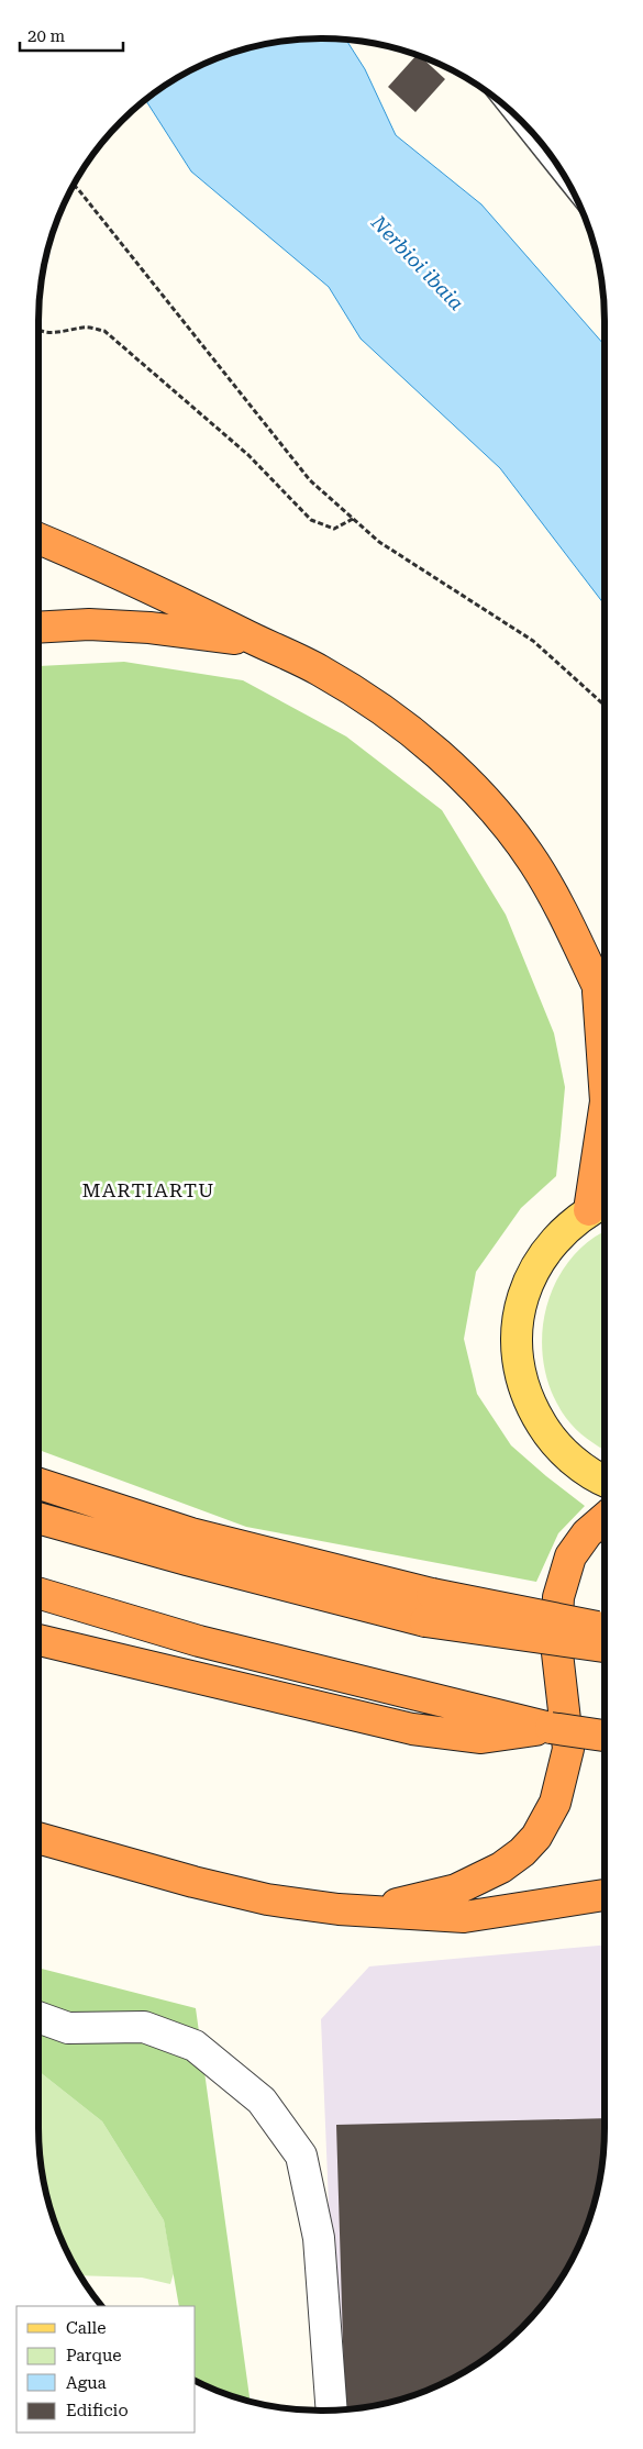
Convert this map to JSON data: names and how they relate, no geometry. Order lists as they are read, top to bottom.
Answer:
{
  "districts": ["MARTIARTU"],
  "water": ["Nerbioi ibaia"],
  "legend": [
    "Calle",
    "Parque",
    "Agua",
    "Edificio"
  ],
  "scale_bar": "20 m"
}
